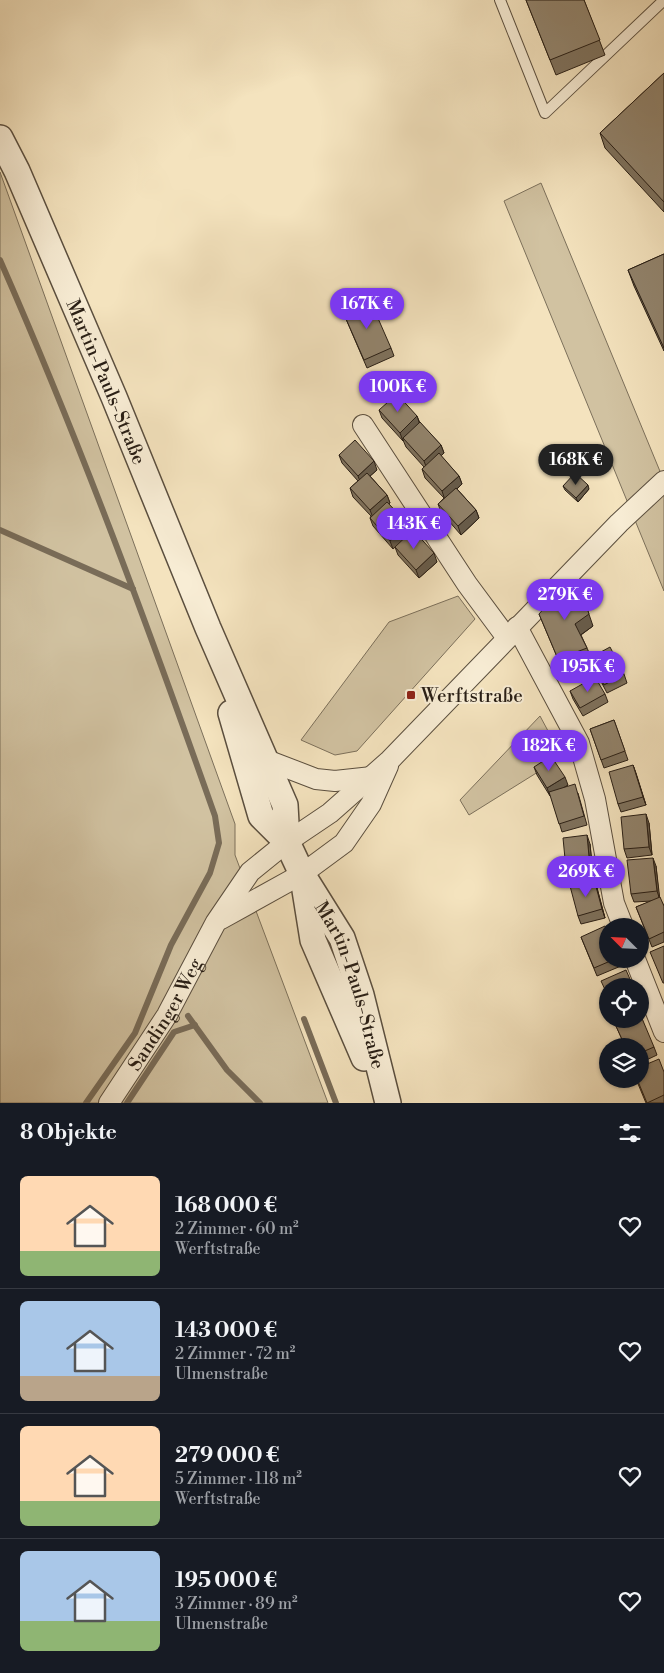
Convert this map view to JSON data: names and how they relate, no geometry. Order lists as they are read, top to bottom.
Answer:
{
  "streets": {
    "street": ["Martin-Pauls-Straße", "Sandinger Weg"]
  },
  "crossings": [
    ["Martin-Pauls-Straße", "Sandinger Weg"]
  ],
  "places": {
    "transit": ["Werftstraße"]
  },
  "north": "top left",
  "page": {
    "price": [
      "167K €",
      "100K €",
      "168K €",
      "143K €",
      "279K €",
      "195K €",
      "182K €",
      "269K €"
    ],
    "heading": "8 Objekte",
    "list": [
      {
        "name": "168 000 €",
        "note": "2 Zimmer · 60 m² · Werftstraße"
      },
      {
        "name": "143 000 €",
        "note": "2 Zimmer · 72 m² · Ulmenstraße"
      },
      {
        "name": "279 000 €",
        "note": "5 Zimmer · 118 m² · Werftstraße"
      },
      {
        "name": "195 000 €",
        "note": "3 Zimmer · 89 m² · Ulmenstraße"
      }
    ]
  }
}
